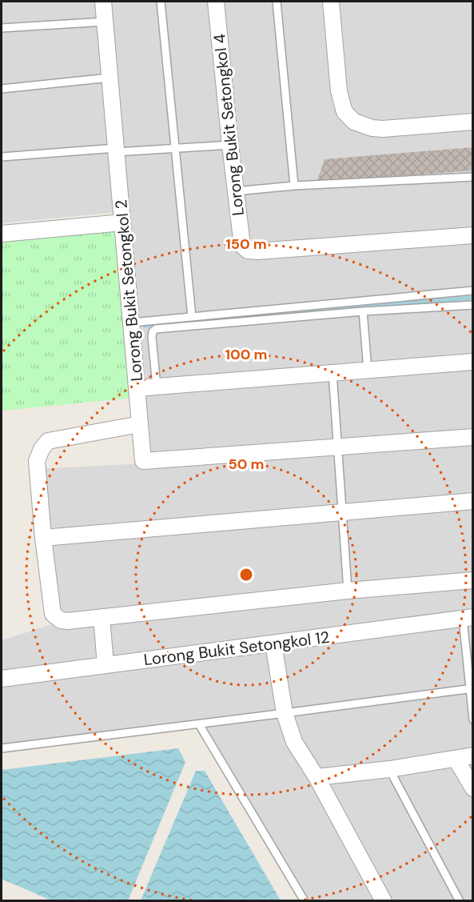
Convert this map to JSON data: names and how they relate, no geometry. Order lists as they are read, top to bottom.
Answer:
{
  "streets": {
    "street": ["Lorong Bukit Setongkol 4", "Lorong Bukit Setongkol 2", "Lorong Bukit Setongkol 12"]
  },
  "rings": ["150 m", "100 m", "50 m"]
}
